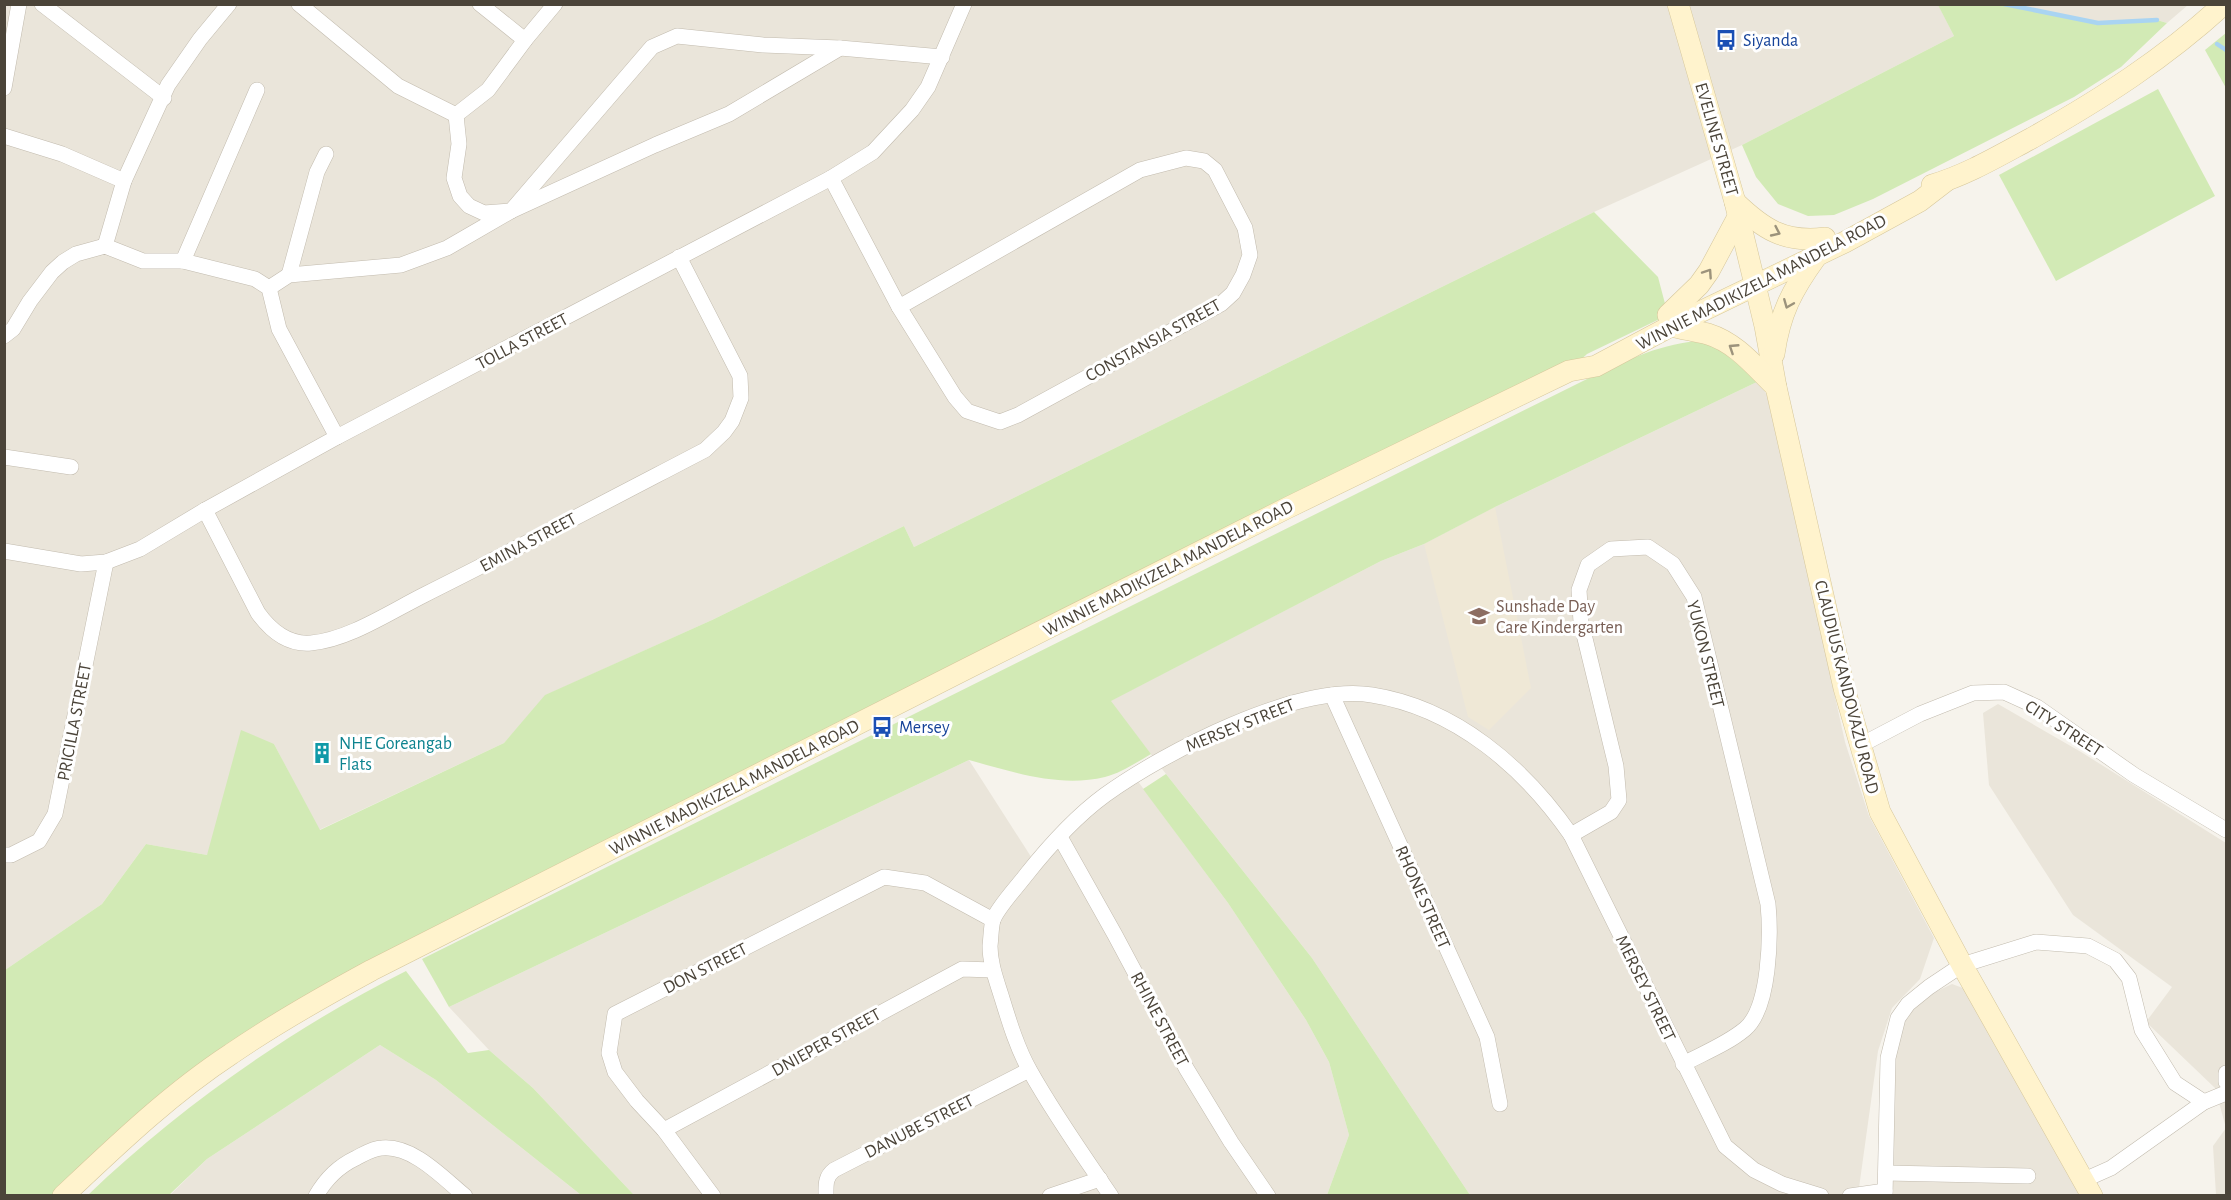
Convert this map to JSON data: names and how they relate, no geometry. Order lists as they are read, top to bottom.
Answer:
{
  "streets": {
    "main road": ["EVELINE STREET", "WINNIE MADIKIZELA MANDELA ROAD", "CLAUDIUS KANDOVAZU ROAD"],
    "street": [
      "CONSTANSIA STREET",
      "TOLLA STREET",
      "EMINA STREET",
      "YUKON STREET",
      "PRICILLA STREET",
      "MERSEY STREET",
      "CITY STREET",
      "RHONE STREET",
      "DON STREET",
      "RHINE STREET",
      "DNIEPER STREET",
      "DANUBE STREET"
    ]
  },
  "crossings": [
    ["EVELINE STREET", "WINNIE MADIKIZELA MANDELA ROAD"],
    ["EVELINE STREET", "CLAUDIUS KANDOVAZU ROAD"],
    ["WINNIE MADIKIZELA MANDELA ROAD", "CLAUDIUS KANDOVAZU ROAD"],
    ["CONSTANSIA STREET", "TOLLA STREET"],
    ["TOLLA STREET", "EMINA STREET"],
    ["TOLLA STREET", "PRICILLA STREET"],
    ["YUKON STREET", "MERSEY STREET"],
    ["CLAUDIUS KANDOVAZU ROAD", "CITY STREET"],
    ["MERSEY STREET", "RHONE STREET"],
    ["MERSEY STREET", "DON STREET"],
    ["MERSEY STREET", "RHINE STREET"],
    ["DON STREET", "DNIEPER STREET"]
  ],
  "places": {
    "bus stop": ["Siyanda", "Mersey"],
    "school or university": ["Sunshade Day Care Kindergarten"],
    "building": ["NHE Goreangab Flats"]
  }
}
